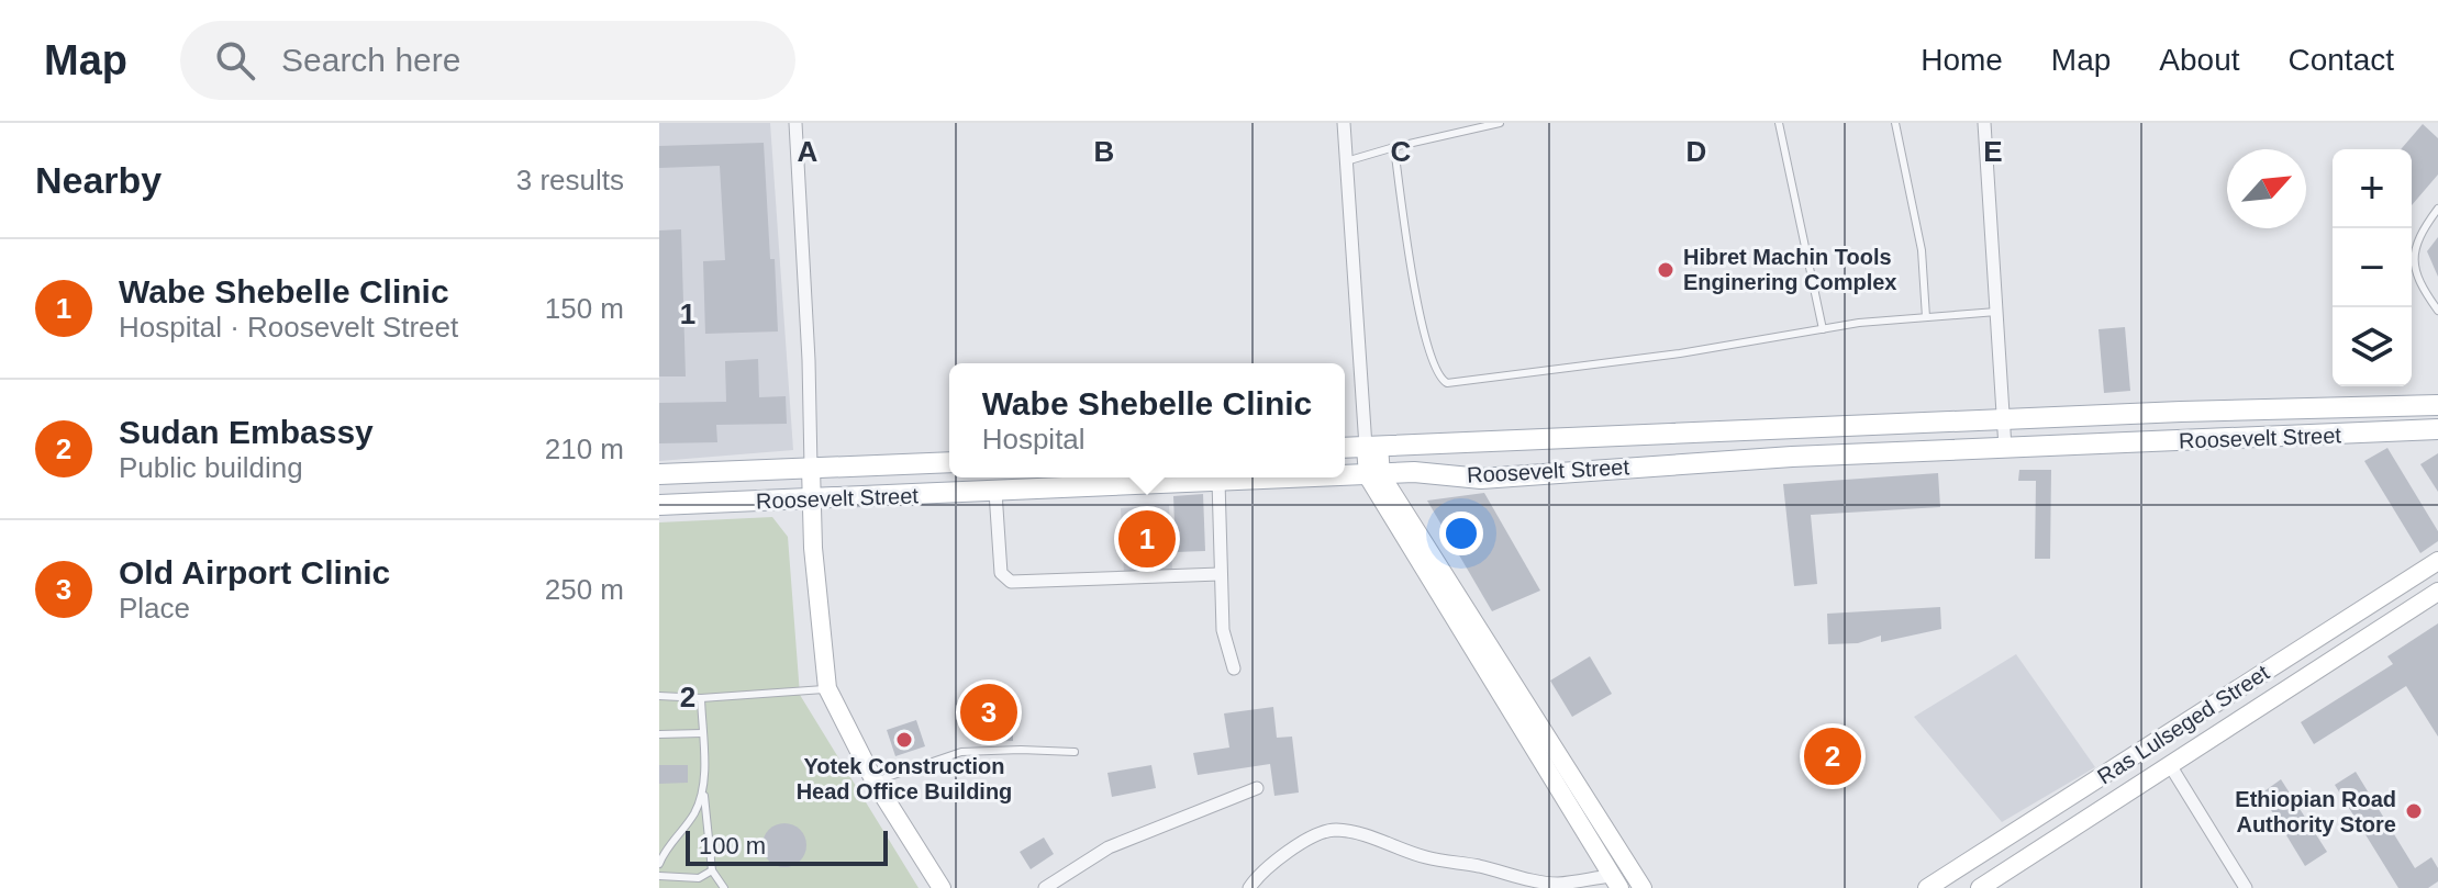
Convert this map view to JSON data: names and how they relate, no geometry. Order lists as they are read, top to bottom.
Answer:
{
  "streets": {
    "main road": ["Roosevelt Street"],
    "street": ["Ras Lulseged Street"]
  },
  "places": ["Hibret Machin Tools Enginering Complex", "Yotek Construction Head Office Building", "Ethiopian Road Authority Store"],
  "scale_bar": "100 m",
  "north": "top right",
  "page": {
    "header": "Map",
    "search": "Search here",
    "nav": [
      "Home",
      "Map",
      "About",
      "Contact"
    ],
    "heading": ["Nearby", "3 results"],
    "map_buttons": ["+", "−"],
    "list": [
      {
        "mark": "1",
        "name": "Wabe Shebelle Clinic",
        "note": "Hospital · Roosevelt Street",
        "value": "150 m"
      },
      {
        "mark": "2",
        "name": "Sudan Embassy",
        "note": "Public building",
        "value": "210 m"
      },
      {
        "mark": "3",
        "name": "Old Airport Clinic",
        "note": "Place",
        "value": "250 m"
      }
    ],
    "popup": ["Wabe Shebelle Clinic", "Hospital"],
    "pins": ["1", "3", "2"],
    "scale": "100 m"
  },
  "grid": {
    "columns": [
      "A",
      "B",
      "C",
      "D",
      "E"
    ],
    "rows": ["1", "2"]
  }
}
